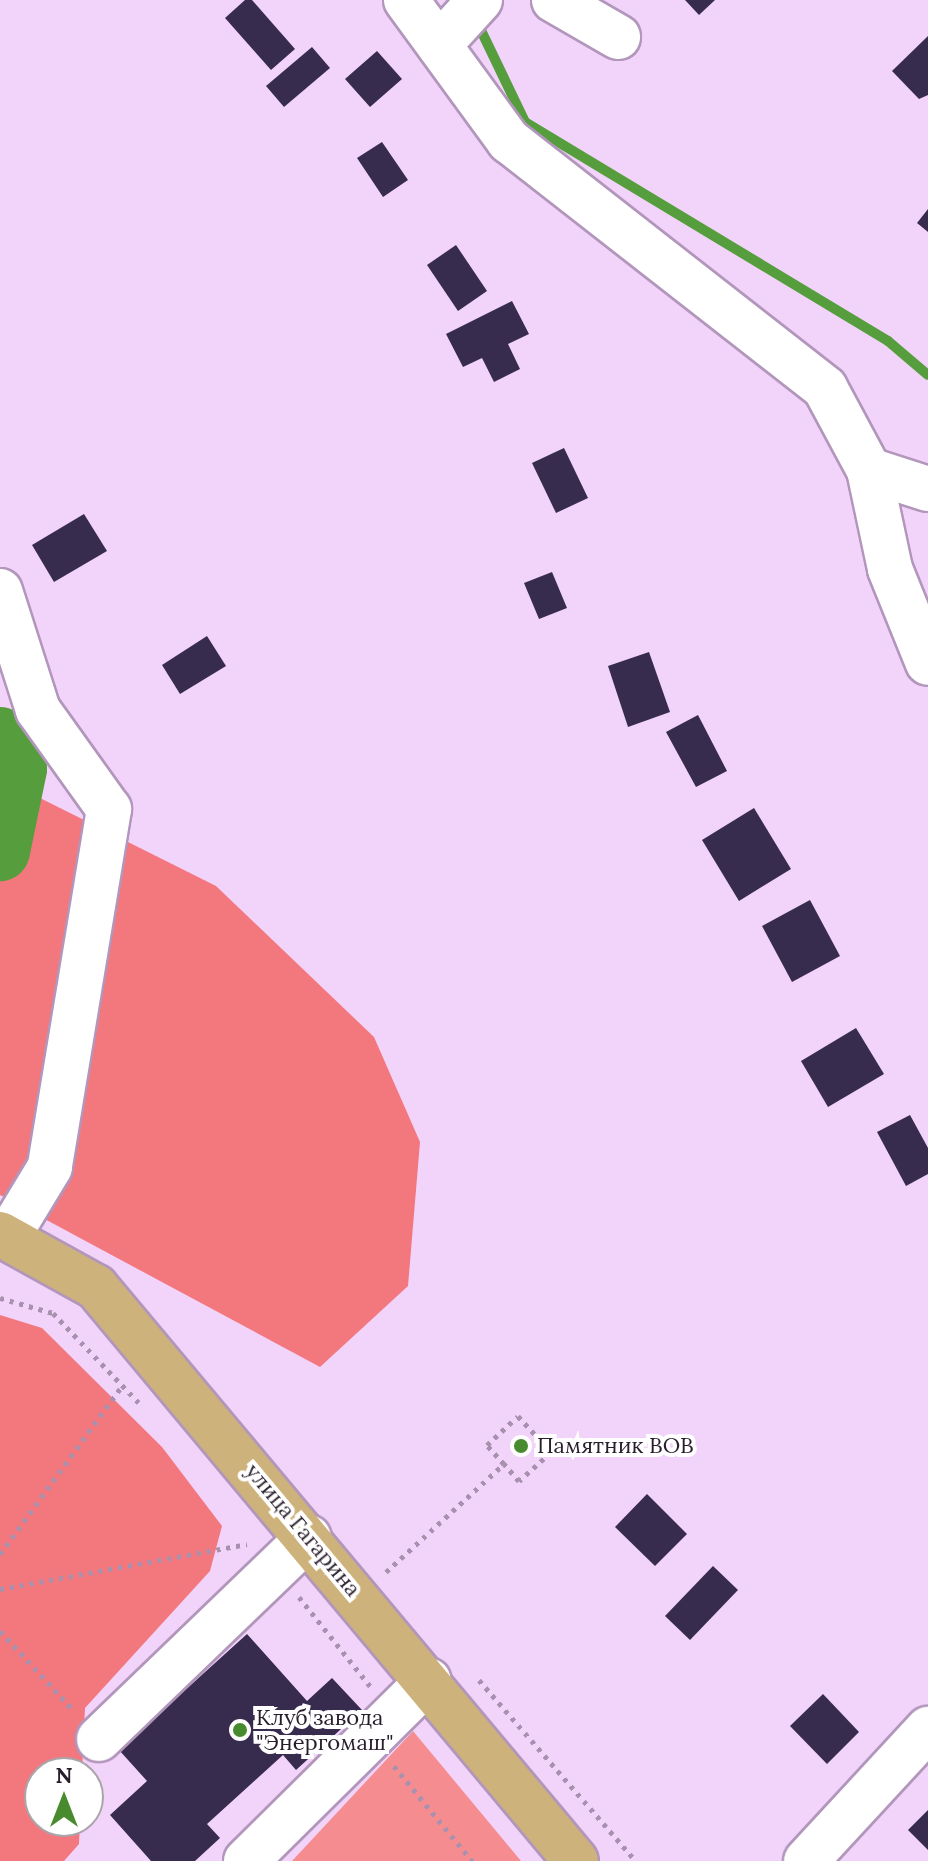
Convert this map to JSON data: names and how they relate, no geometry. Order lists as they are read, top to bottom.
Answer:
{
  "streets": {
    "main road": ["улица Гагарина"]
  },
  "places": ["Памятник ВОВ", "Клуб завода \"Энергомаш\""],
  "north": "top"
}
